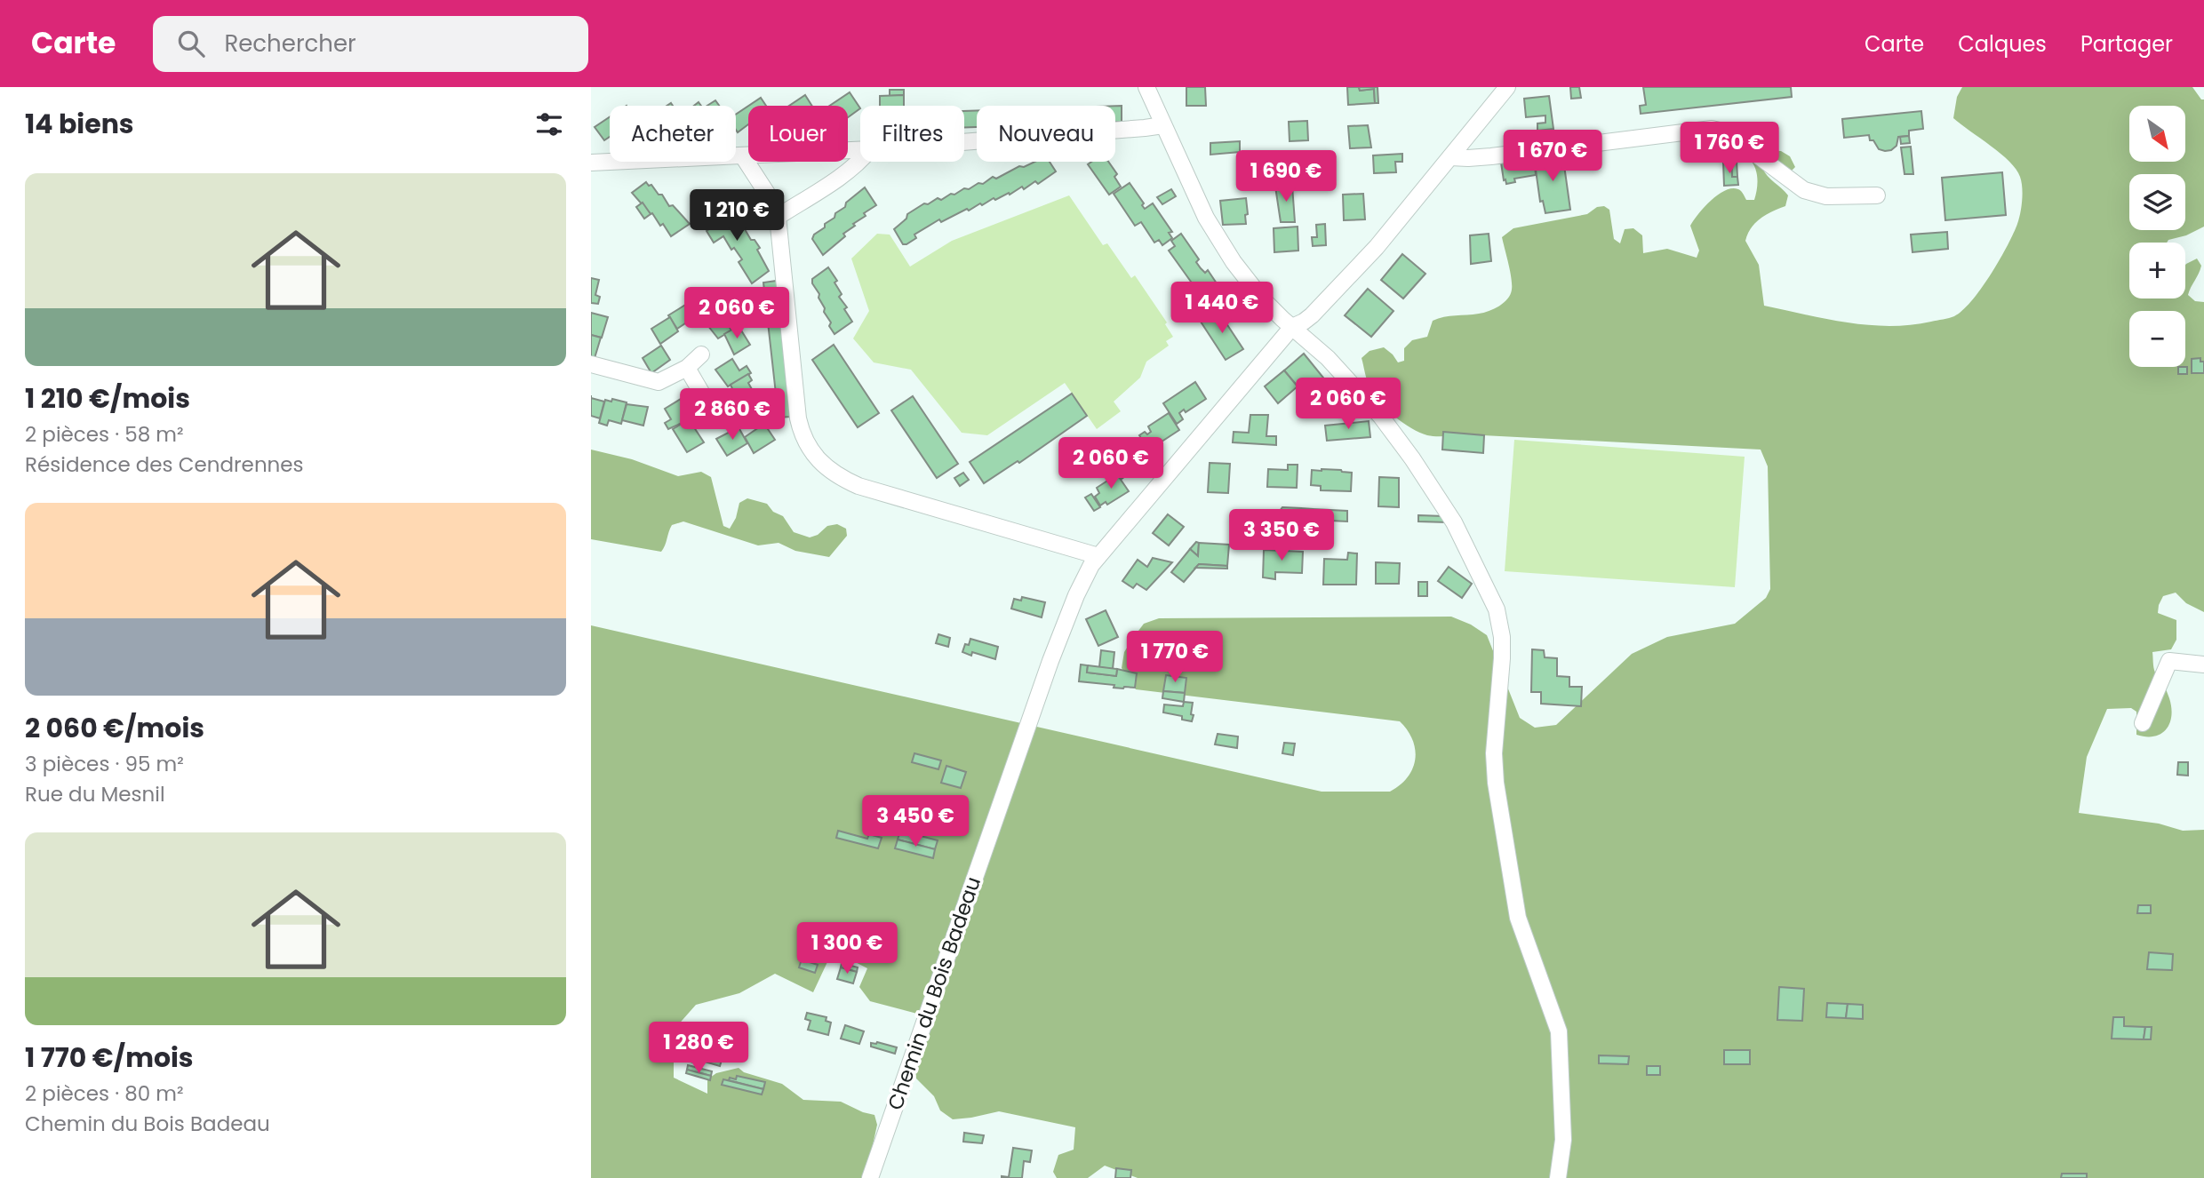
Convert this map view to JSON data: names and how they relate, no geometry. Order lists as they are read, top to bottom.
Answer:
{
  "streets": {
    "street": ["Chemin du Bois Badeau"]
  },
  "north": "bottom right",
  "page": {
    "header": "Carte",
    "search": "Rechercher",
    "nav": ["Carte", "Calques", "Partager"],
    "heading": "14 biens",
    "map_buttons": ["+", "−"],
    "chip": [
      "Acheter",
      "Louer",
      "Filtres",
      "Nouveau"
    ],
    "price": [
      "1 760 €",
      "1 670 €",
      "1 690 €",
      "1 210 €",
      "1 440 €",
      "2 060 €",
      "2 060 €",
      "2 860 €",
      "2 060 €",
      "3 350 €",
      "1 770 €",
      "3 450 €",
      "1 300 €",
      "1 280 €"
    ],
    "list": [
      {
        "name": "1 210 €/mois",
        "note": "2 pièces · 58 m² · Résidence des Cendrennes"
      },
      {
        "name": "2 060 €/mois",
        "note": "3 pièces · 95 m² · Rue du Mesnil"
      },
      {
        "name": "1 770 €/mois",
        "note": "2 pièces · 80 m² · Chemin du Bois Badeau"
      }
    ]
  }
}
